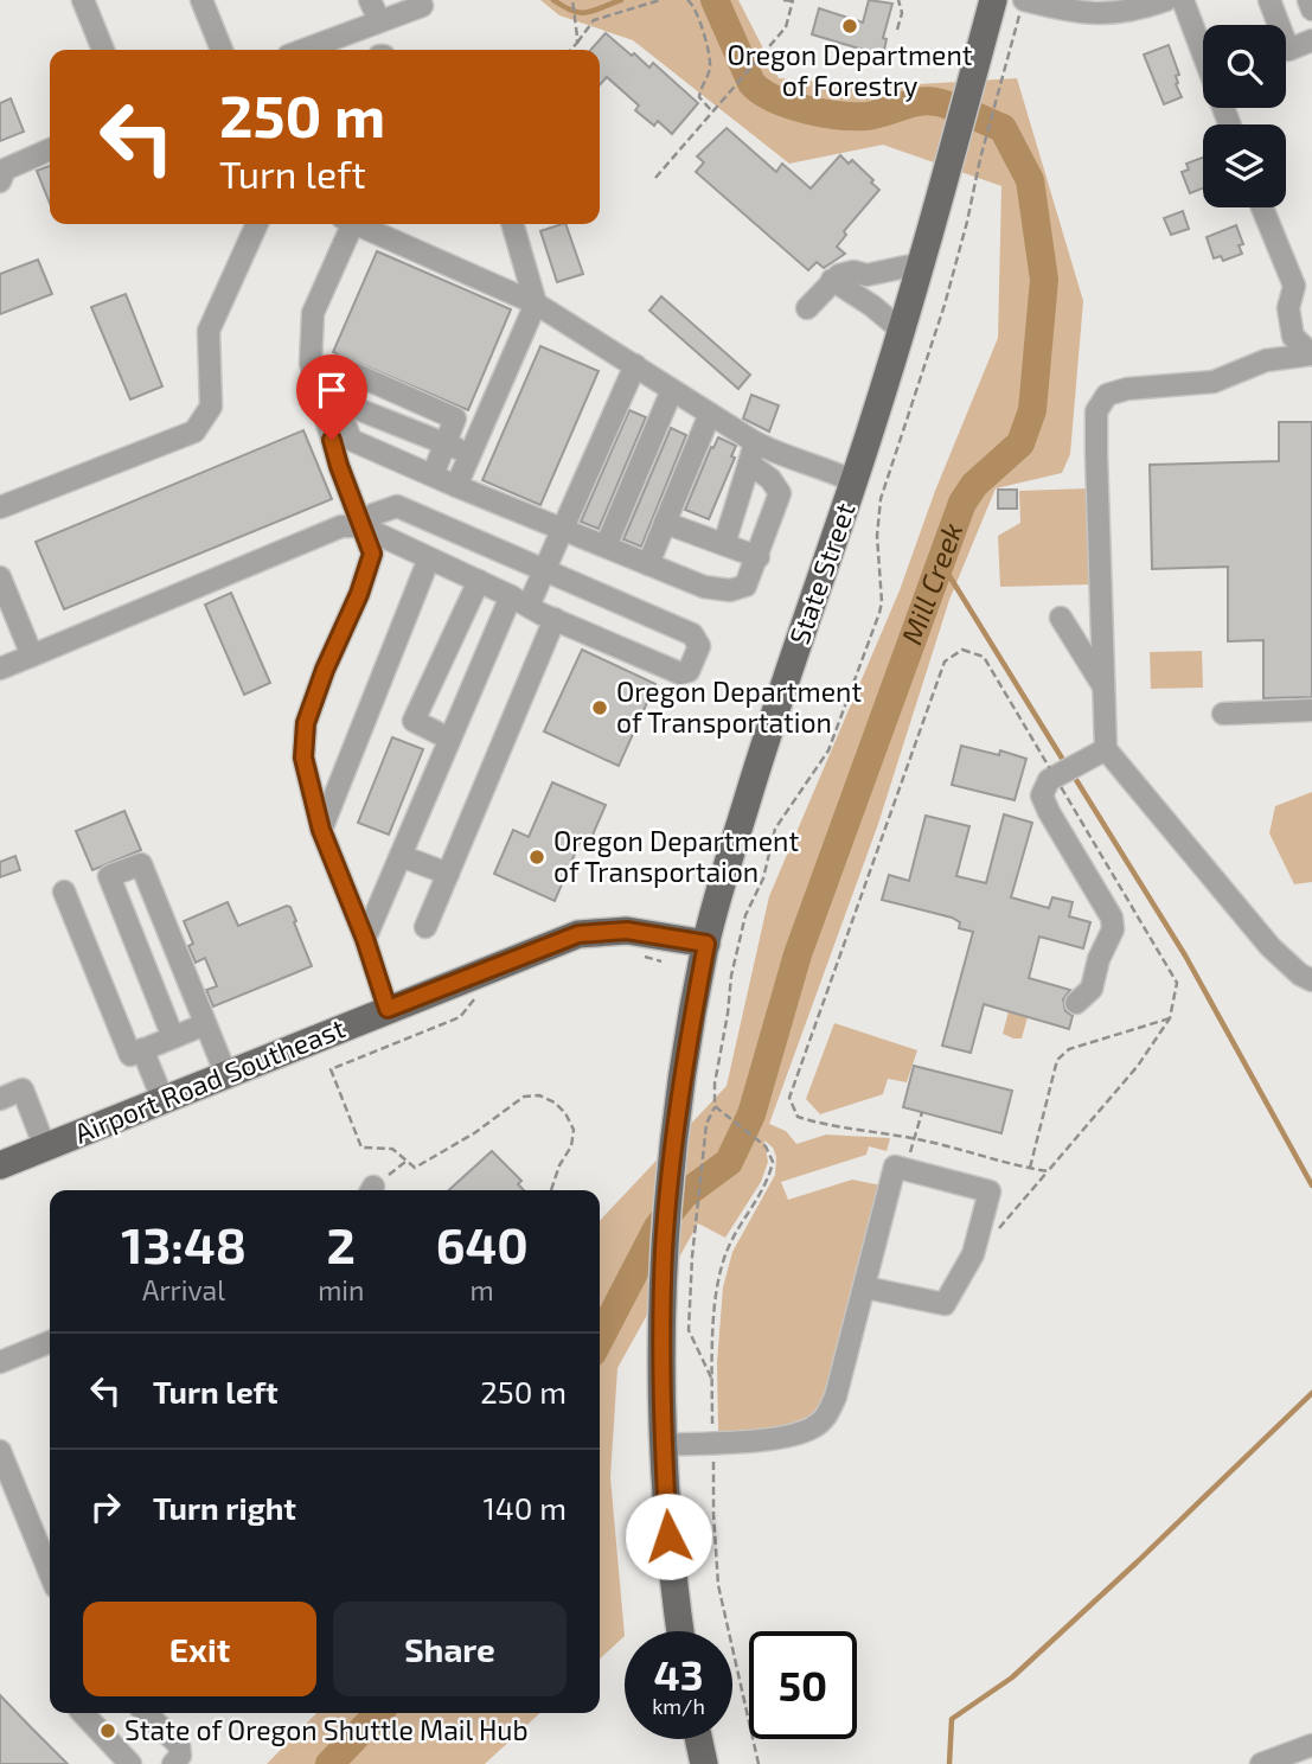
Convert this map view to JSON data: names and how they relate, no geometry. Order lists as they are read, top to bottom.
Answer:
{
  "streets": {
    "main road": ["State Street", "Airport Road Southeast"]
  },
  "crossings": [
    ["State Street", "Airport Road Southeast"]
  ],
  "water": ["Mill Creek"],
  "places": [
    "Oregon Department of Forestry",
    "Oregon Department of Transportation",
    "Oregon Department of Transportaion",
    "State of Oregon Shuttle Mail Hub"
  ],
  "page": {
    "turn": ["250 m", "Turn left"],
    "eta": [
      "13:48",
      "Arrival",
      "2",
      "min",
      "640",
      "m"
    ],
    "list": [
      {
        "name": "Turn left",
        "value": "250 m"
      },
      {
        "name": "Turn right",
        "value": "140 m"
      }
    ],
    "buttons": ["Exit", "Share"],
    "speed": "43 km/h",
    "limit": "50"
  }
}
